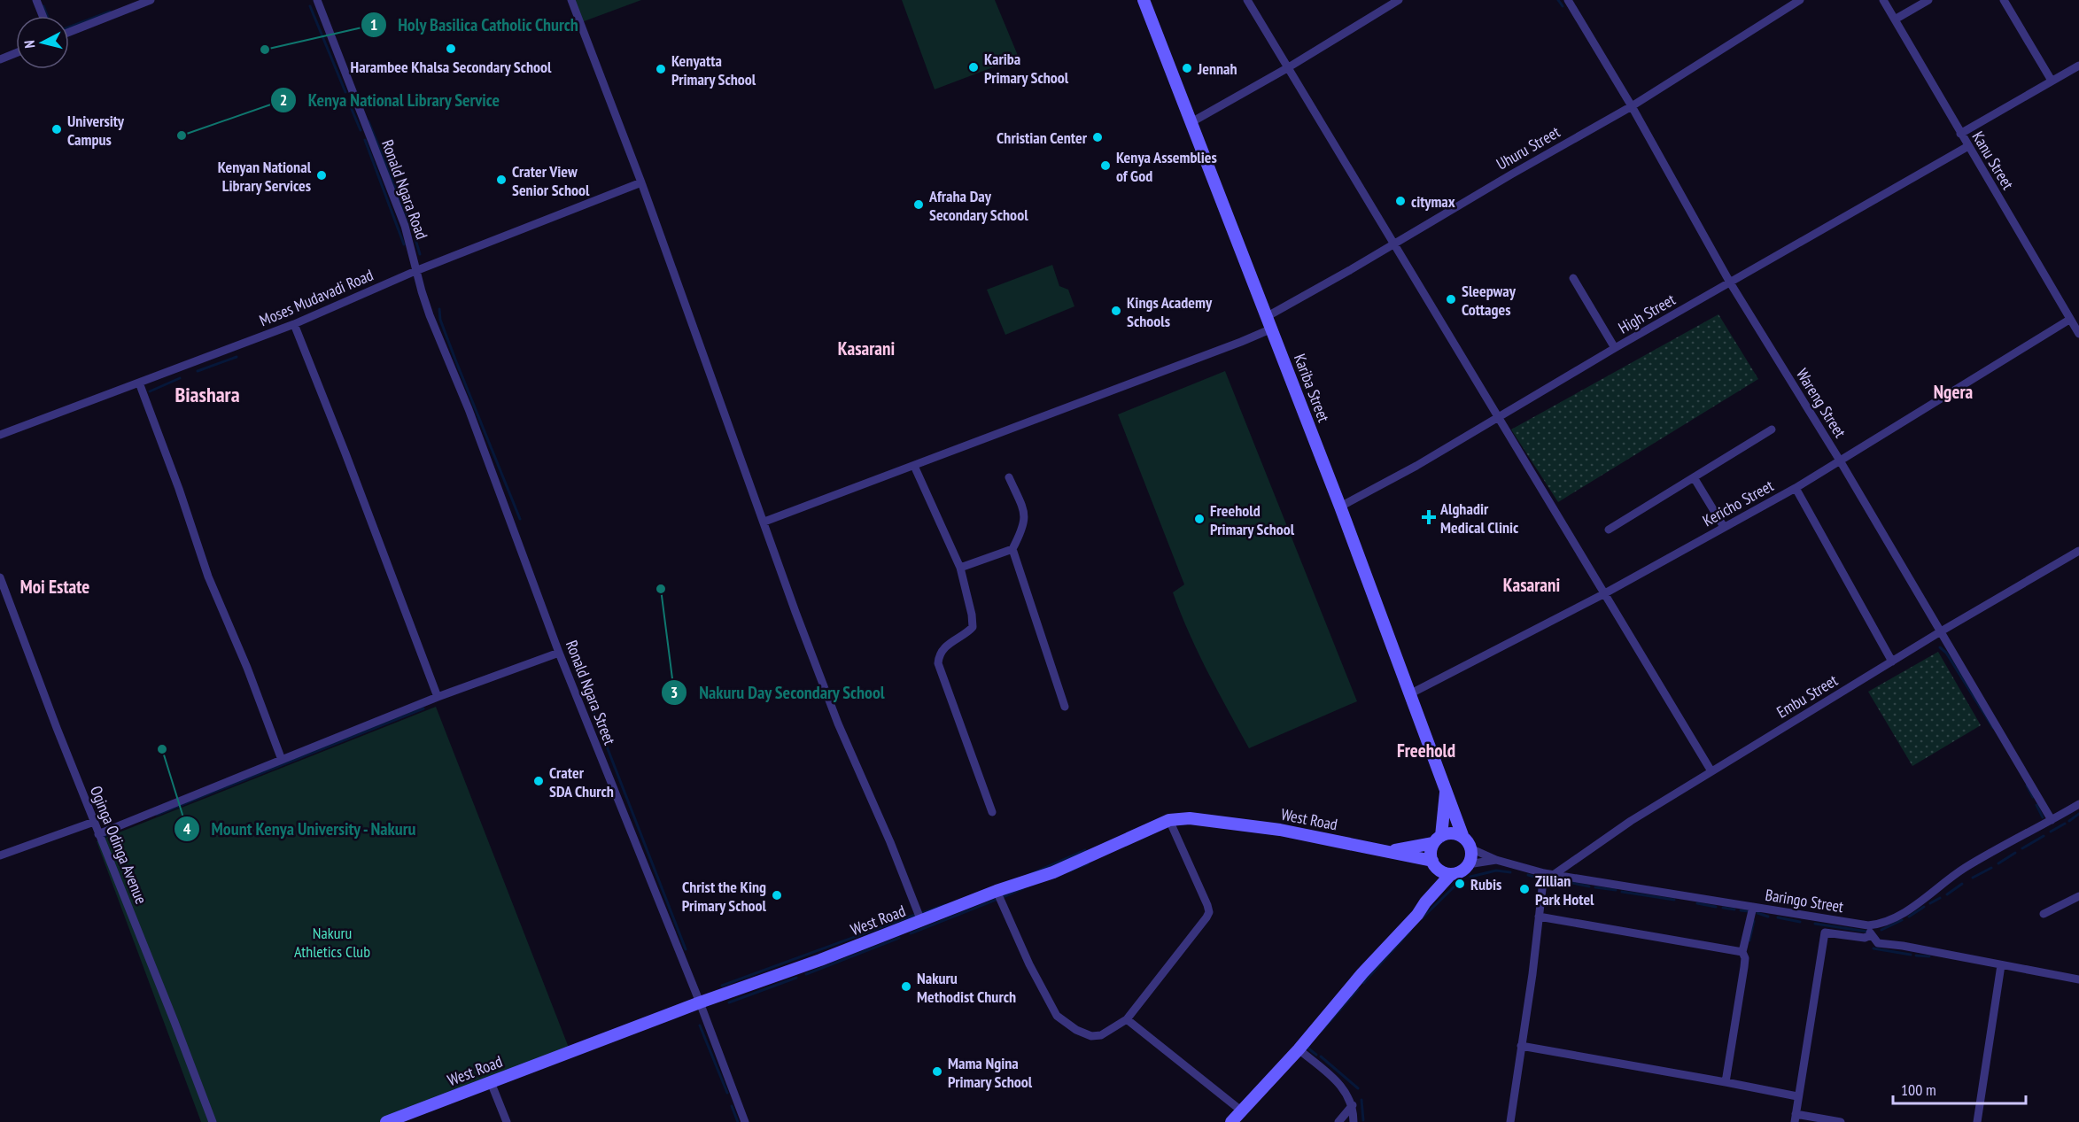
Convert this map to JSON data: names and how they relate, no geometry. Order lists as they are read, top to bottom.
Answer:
{
  "streets": {
    "street": [
      "Uhuru Street",
      "Kanu Street",
      "Ronald Ngara Road",
      "Moses Mudavadi Road",
      "High Street",
      "Kariba Street",
      "Wareng Street",
      "Kericho Street",
      "Ronald Ngara Street",
      "Embu Street",
      "West Road",
      "Oginga Odinga Avenue",
      "Baringo Street"
    ]
  },
  "crossings": [
    ["Uhuru Street", "Kariba Street"],
    ["Uhuru Street", "Wareng Street"],
    ["Kanu Street", "High Street"],
    ["Kanu Street", "Kericho Street"],
    ["Ronald Ngara Road", "Moses Mudavadi Road"],
    ["Ronald Ngara Road", "Ronald Ngara Street"],
    ["Moses Mudavadi Road", "Ronald Ngara Street"],
    ["High Street", "Kariba Street"],
    ["High Street", "Wareng Street"],
    ["Kariba Street", "Kericho Street"],
    ["Kariba Street", "West Road"],
    ["Kariba Street", "Baringo Street"],
    ["Wareng Street", "Kericho Street"],
    ["Wareng Street", "Embu Street"],
    ["Wareng Street", "Baringo Street"],
    ["Ronald Ngara Street", "West Road"],
    ["Embu Street", "Baringo Street"],
    ["West Road", "Baringo Street"]
  ],
  "districts": [
    "Kasarani",
    "Ngera",
    "Biashara",
    "Kasarani",
    "Moi Estate",
    "Freehold"
  ],
  "parks": ["Nakuru Athletics Club"],
  "places": {
    "other": [
      "Harambee Khalsa Secondary School",
      "Holy Basilica Catholic Church",
      "Kariba Primary School",
      "Jennah",
      "Kenyatta Primary School",
      "University Campus",
      "Kenya National Library Service",
      "Christian Center",
      "Kenya Assemblies of God",
      "Kenyan National Library Services",
      "Crater View Senior School",
      "citymax",
      "Afraha Day Secondary School",
      "Sleepway Cottages",
      "Kings Academy Schools",
      "Freehold Primary School",
      "Nakuru Day Secondary School",
      "Mount Kenya University - Nakuru",
      "Crater SDA Church",
      "Rubis",
      "Zillian Park Hotel",
      "Christ the King Primary School",
      "Nakuru Methodist Church",
      "Mama Ngina Primary School"
    ],
    "health": ["Alghadir Medical Clinic"]
  },
  "scale_bar": "100 m",
  "north": "left"
}
